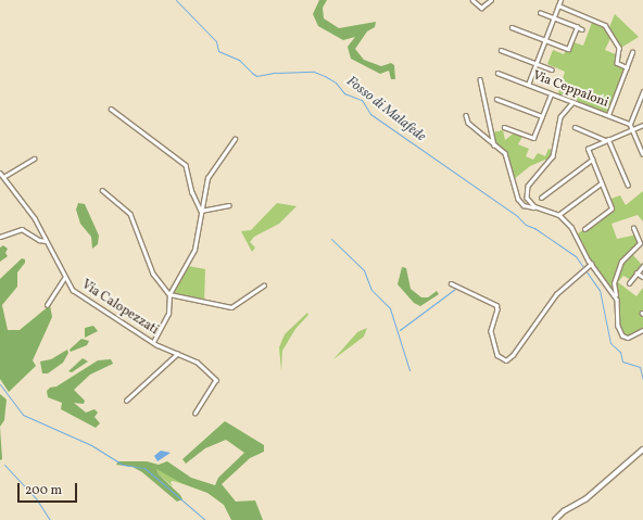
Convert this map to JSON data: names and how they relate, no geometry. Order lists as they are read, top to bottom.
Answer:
{
  "streets": {
    "street": ["Via Ceppaloni", "Via Calopezzati"]
  },
  "water": ["Fosso di Malafede"],
  "scale_bar": "200 m"
}
